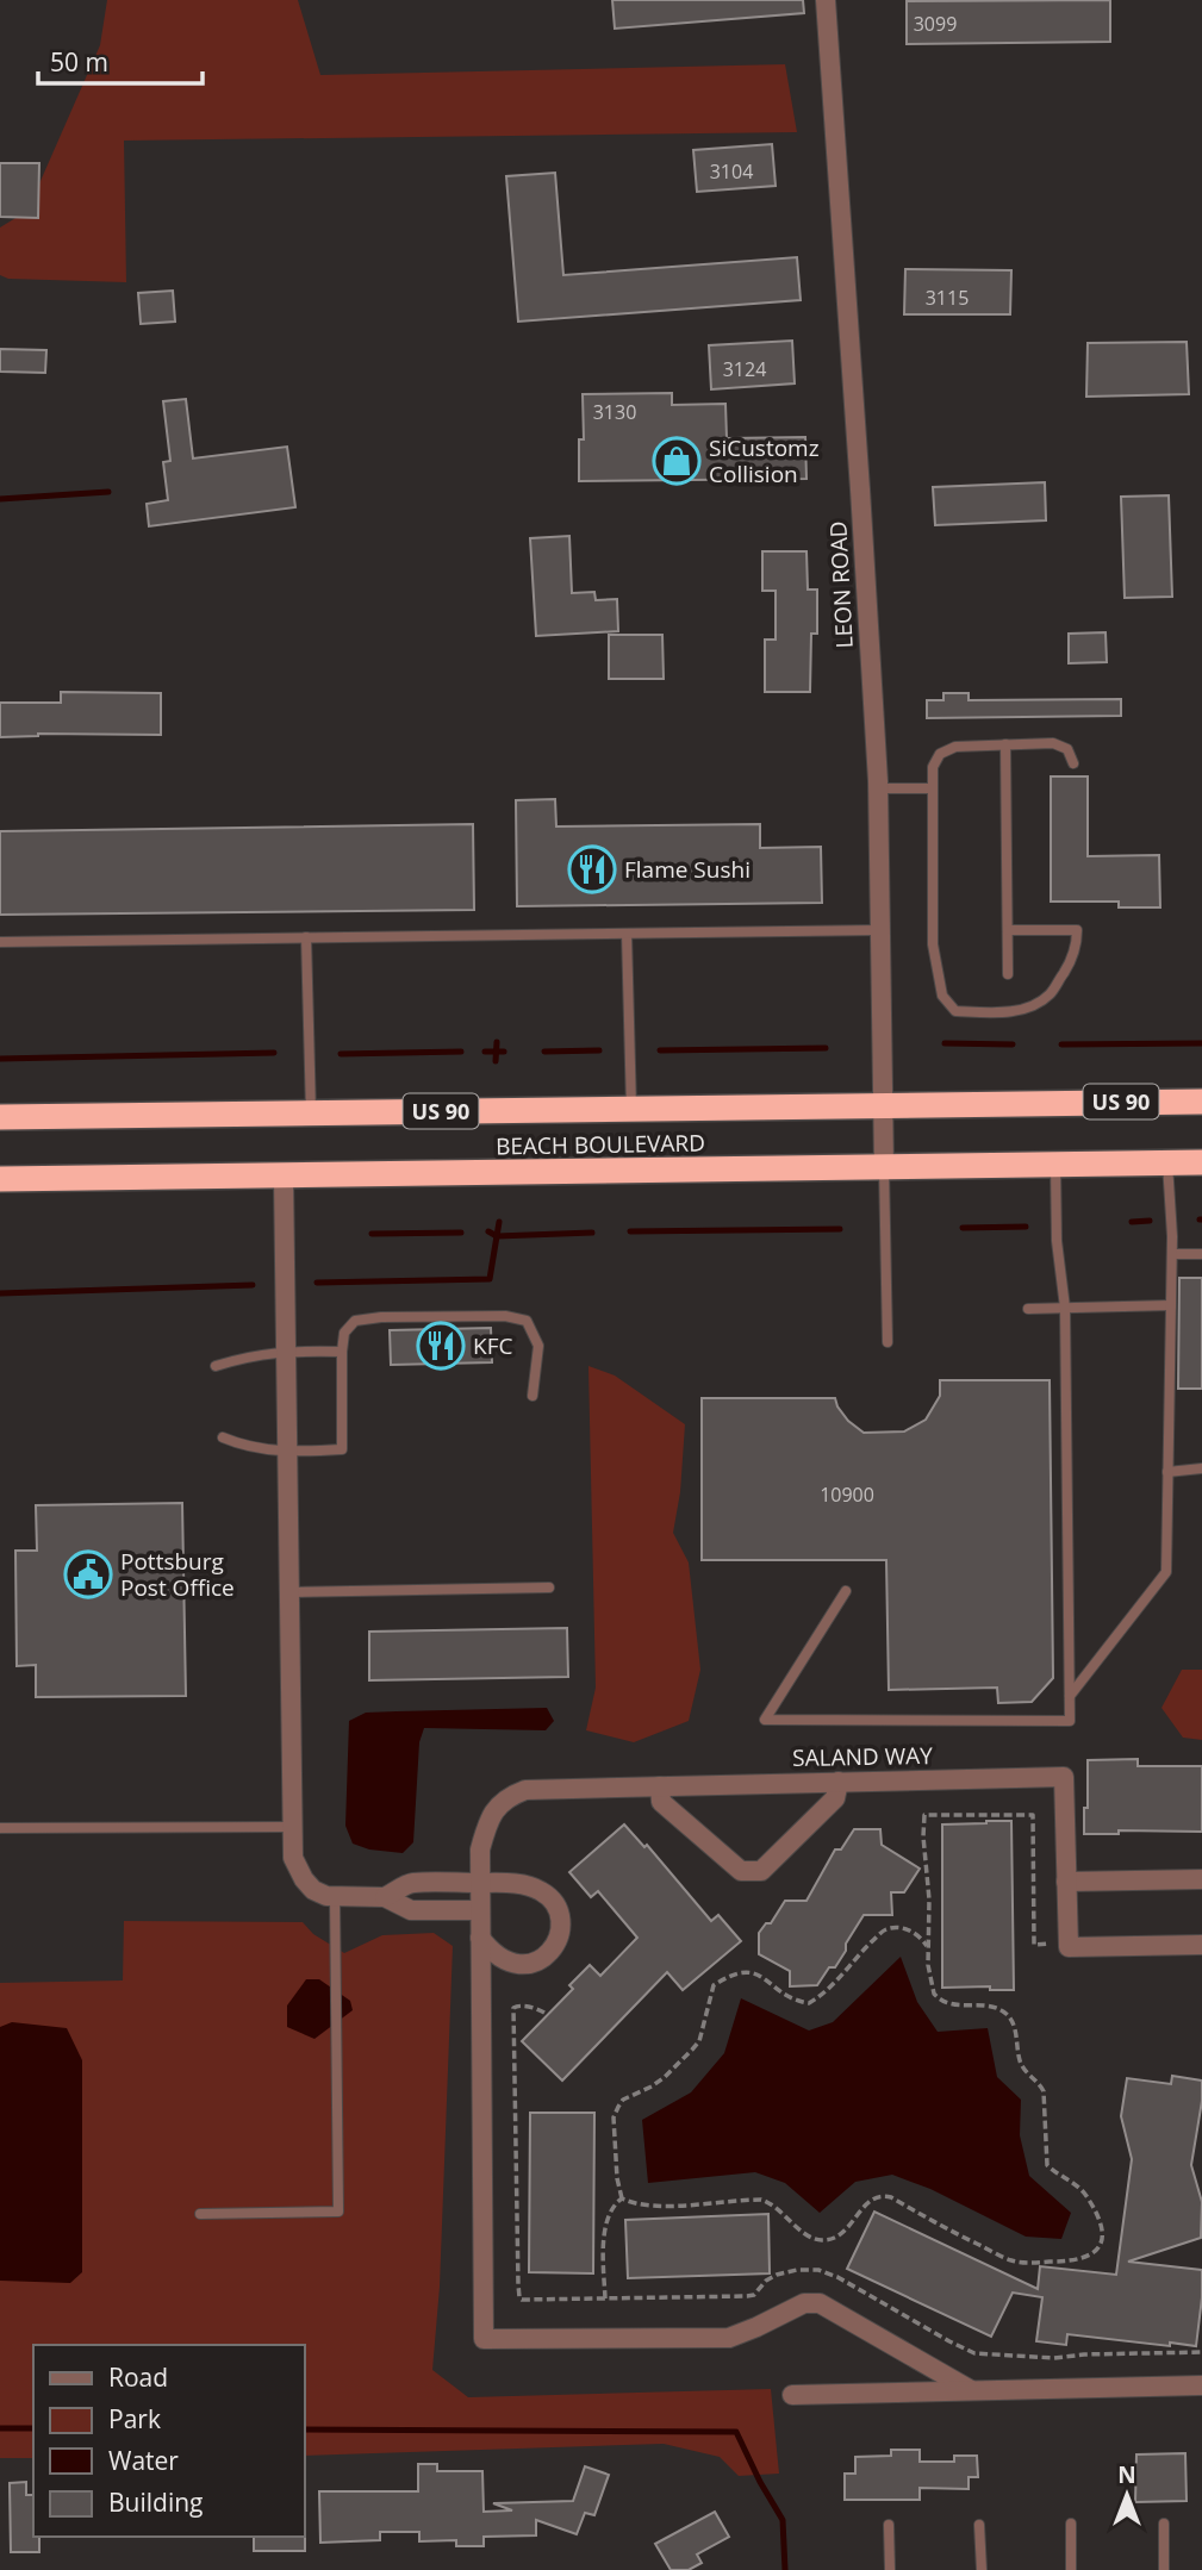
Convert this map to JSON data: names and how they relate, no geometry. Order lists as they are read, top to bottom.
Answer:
{
  "streets": {
    "highway": ["US 90", "BEACH BOULEVARD"],
    "street": ["LEON ROAD", "SALAND WAY"]
  },
  "crossings": [
    ["LEON ROAD", "US 90"],
    ["LEON ROAD", "BEACH BOULEVARD"]
  ],
  "places": {
    "shop": ["SiCustomz Collision"],
    "restaurant": ["Flame Sushi", "KFC"],
    "public building": ["Pottsburg Post Office"]
  },
  "house_numbers": [
    "3099",
    "3104",
    "3115",
    "3124",
    "3130",
    "10900"
  ],
  "legend": [
    "Road",
    "Park",
    "Water",
    "Building"
  ],
  "scale_bar": "50 m",
  "north": "top"
}
